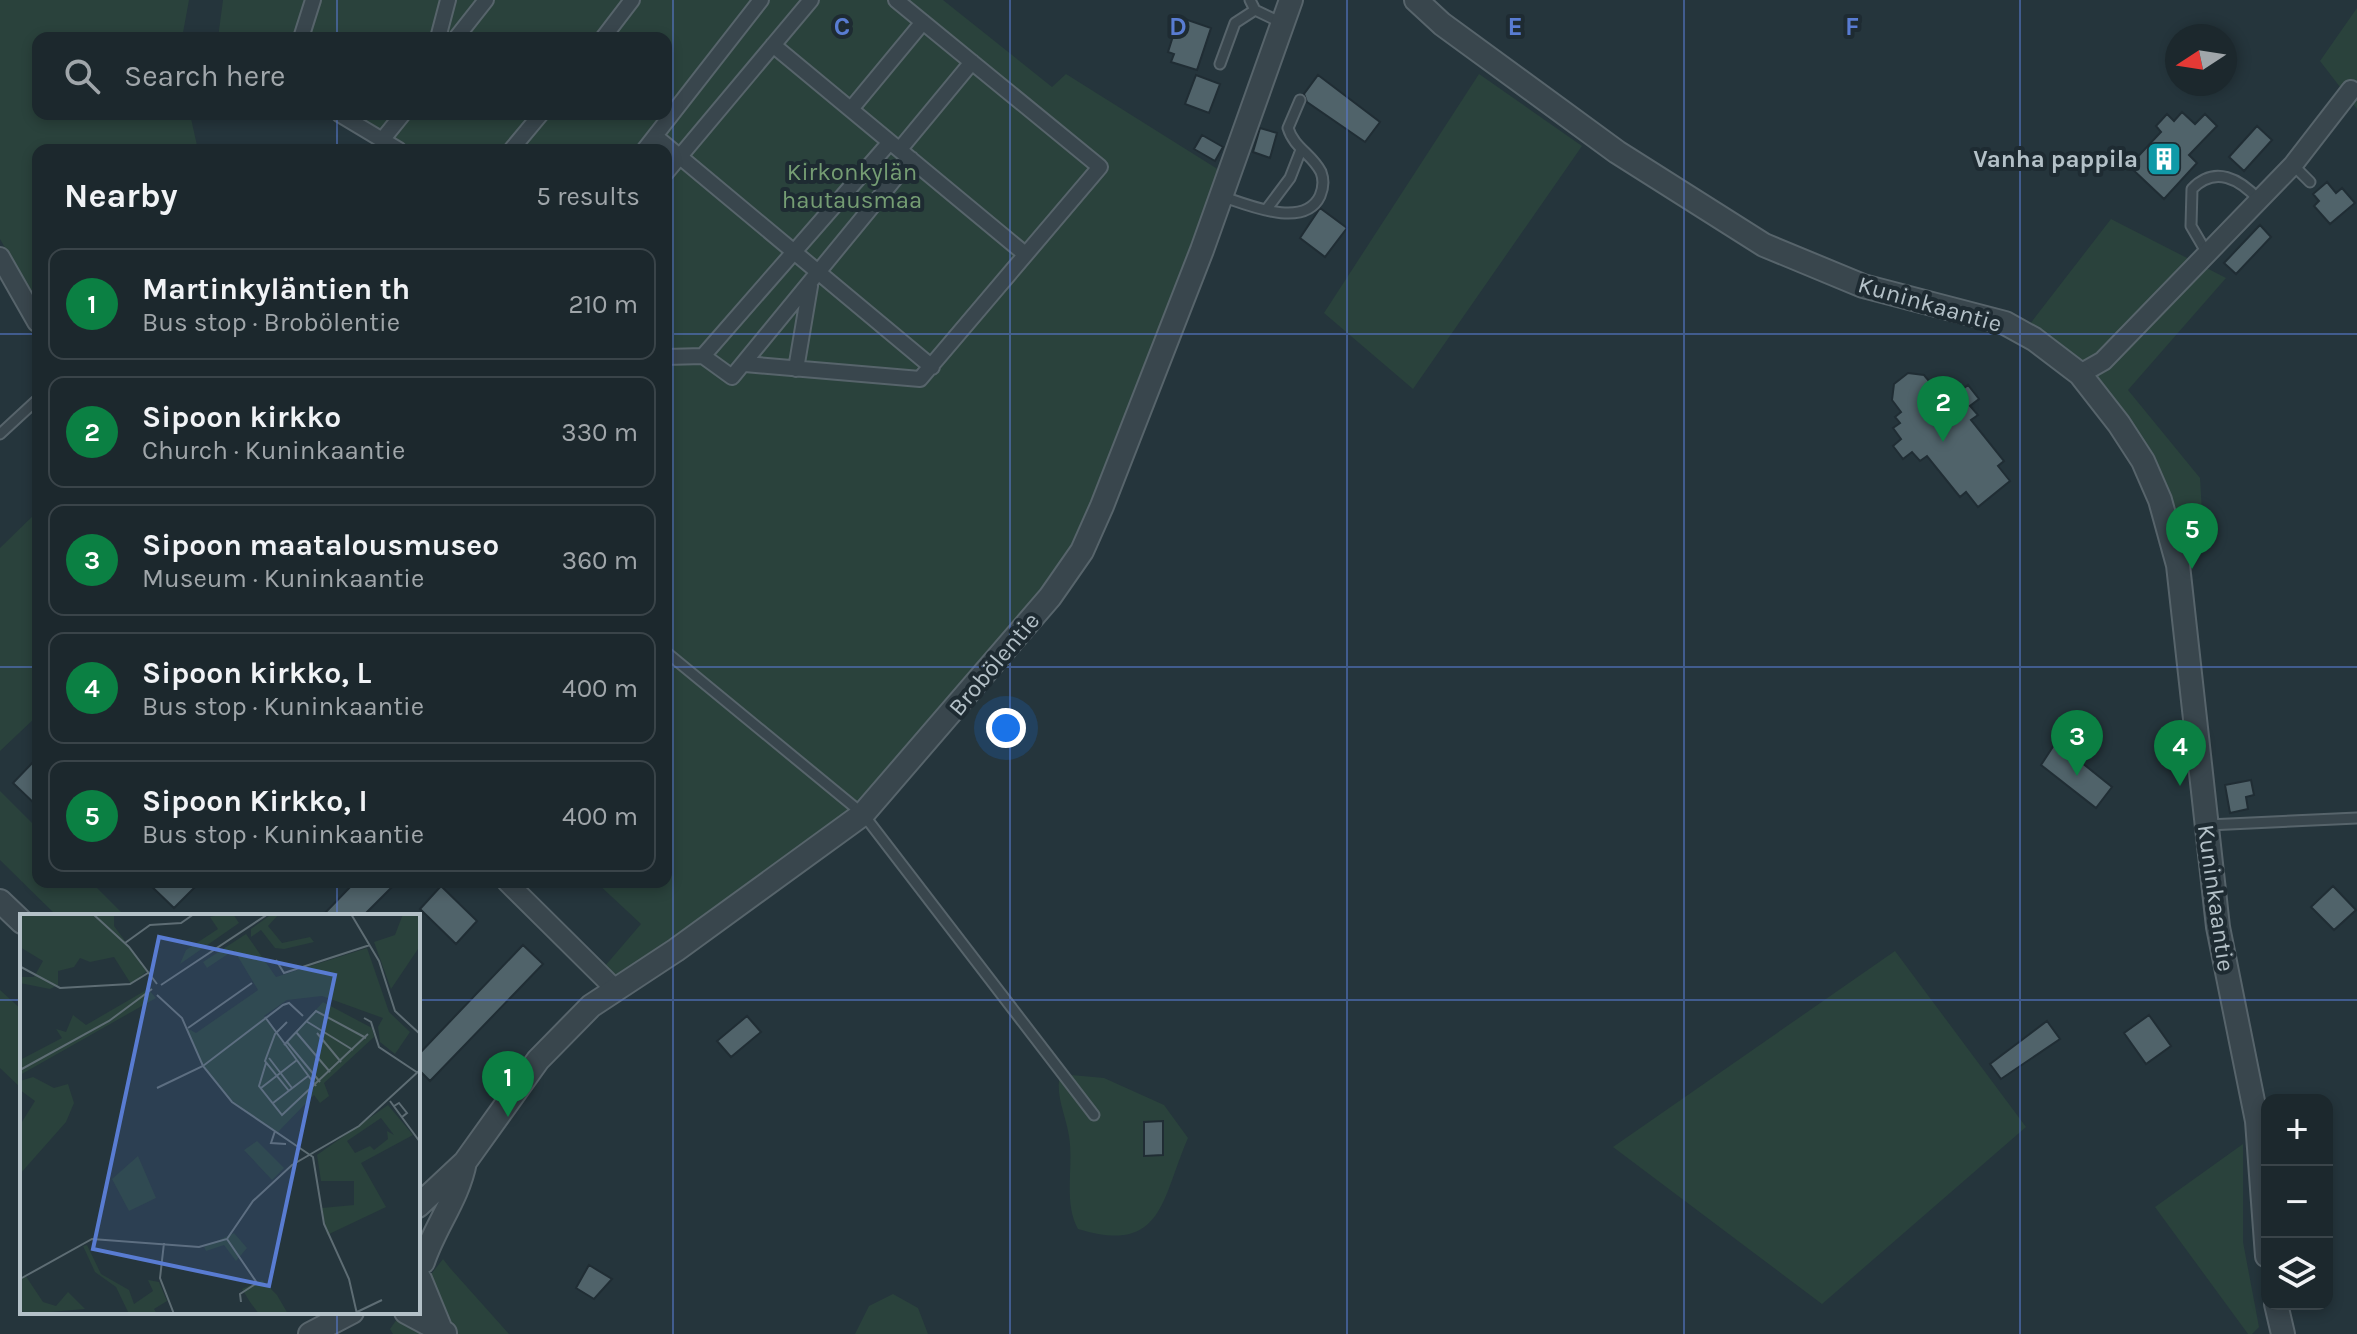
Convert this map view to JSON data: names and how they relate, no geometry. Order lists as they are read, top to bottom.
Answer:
{
  "streets": {
    "street": ["Kuninkaantie", "Brobölentie"]
  },
  "parks": ["Kirkonkylän hautausmaa"],
  "places": {
    "building": ["Vanha pappila"]
  },
  "north": "left",
  "page": {
    "search": "Search here",
    "heading": ["Nearby", "5 results"],
    "list": [
      {
        "mark": "1",
        "name": "Martinkyläntien th",
        "note": "Bus stop · Brobölentie",
        "value": "210 m"
      },
      {
        "mark": "2",
        "name": "Sipoon kirkko",
        "note": "Church · Kuninkaantie",
        "value": "330 m"
      },
      {
        "mark": "3",
        "name": "Sipoon maatalousmuseo",
        "note": "Museum · Kuninkaantie",
        "value": "360 m"
      },
      {
        "mark": "4",
        "name": "Sipoon kirkko, L",
        "note": "Bus stop · Kuninkaantie",
        "value": "400 m"
      },
      {
        "mark": "5",
        "name": "Sipoon Kirkko, I",
        "note": "Bus stop · Kuninkaantie",
        "value": "400 m"
      }
    ],
    "pins": [
      "2",
      "5",
      "3",
      "4",
      "1"
    ],
    "map_buttons": ["+", "−"]
  },
  "grid": {
    "columns": [
      "C",
      "D",
      "E",
      "F"
    ]
  }
}
